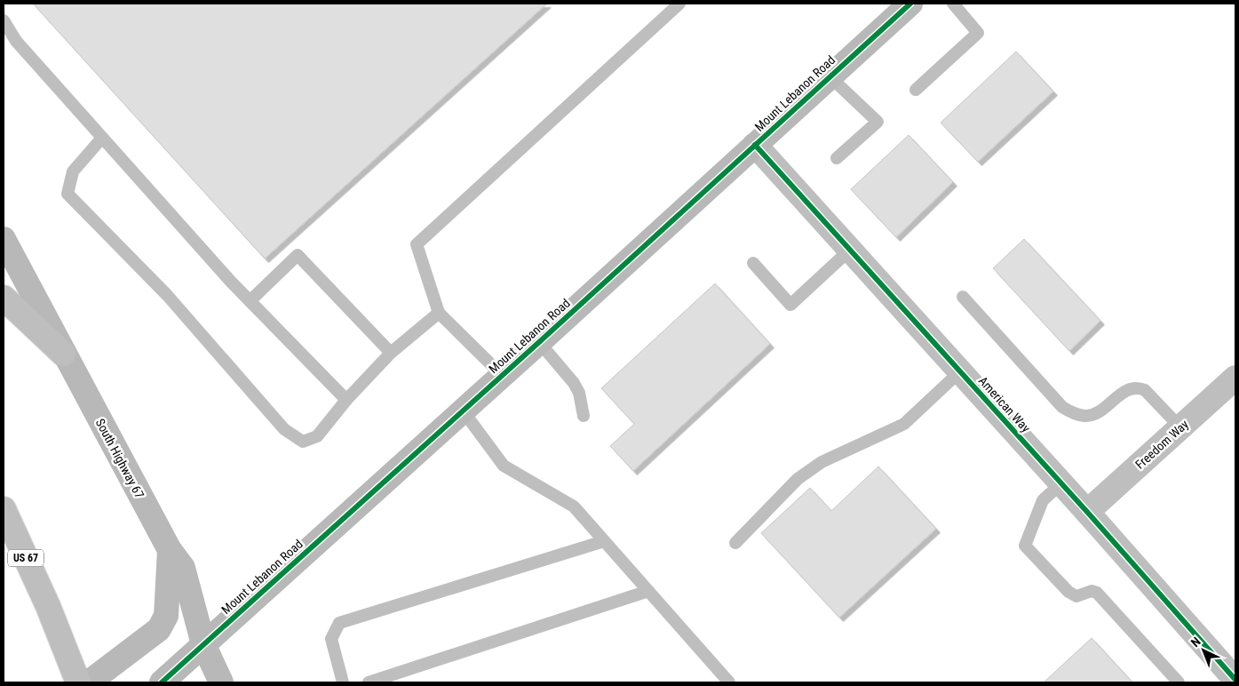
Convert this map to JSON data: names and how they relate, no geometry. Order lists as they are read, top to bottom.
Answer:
{
  "streets": {
    "main road": ["American Way", "Freedom Way", "US 67"],
    "street": ["Mount Lebanon Road", "South Highway 67"]
  },
  "crossings": [
    ["Mount Lebanon Road", "American Way"],
    ["Mount Lebanon Road", "South Highway 67"],
    ["American Way", "Freedom Way"]
  ],
  "north": "top left"
}
